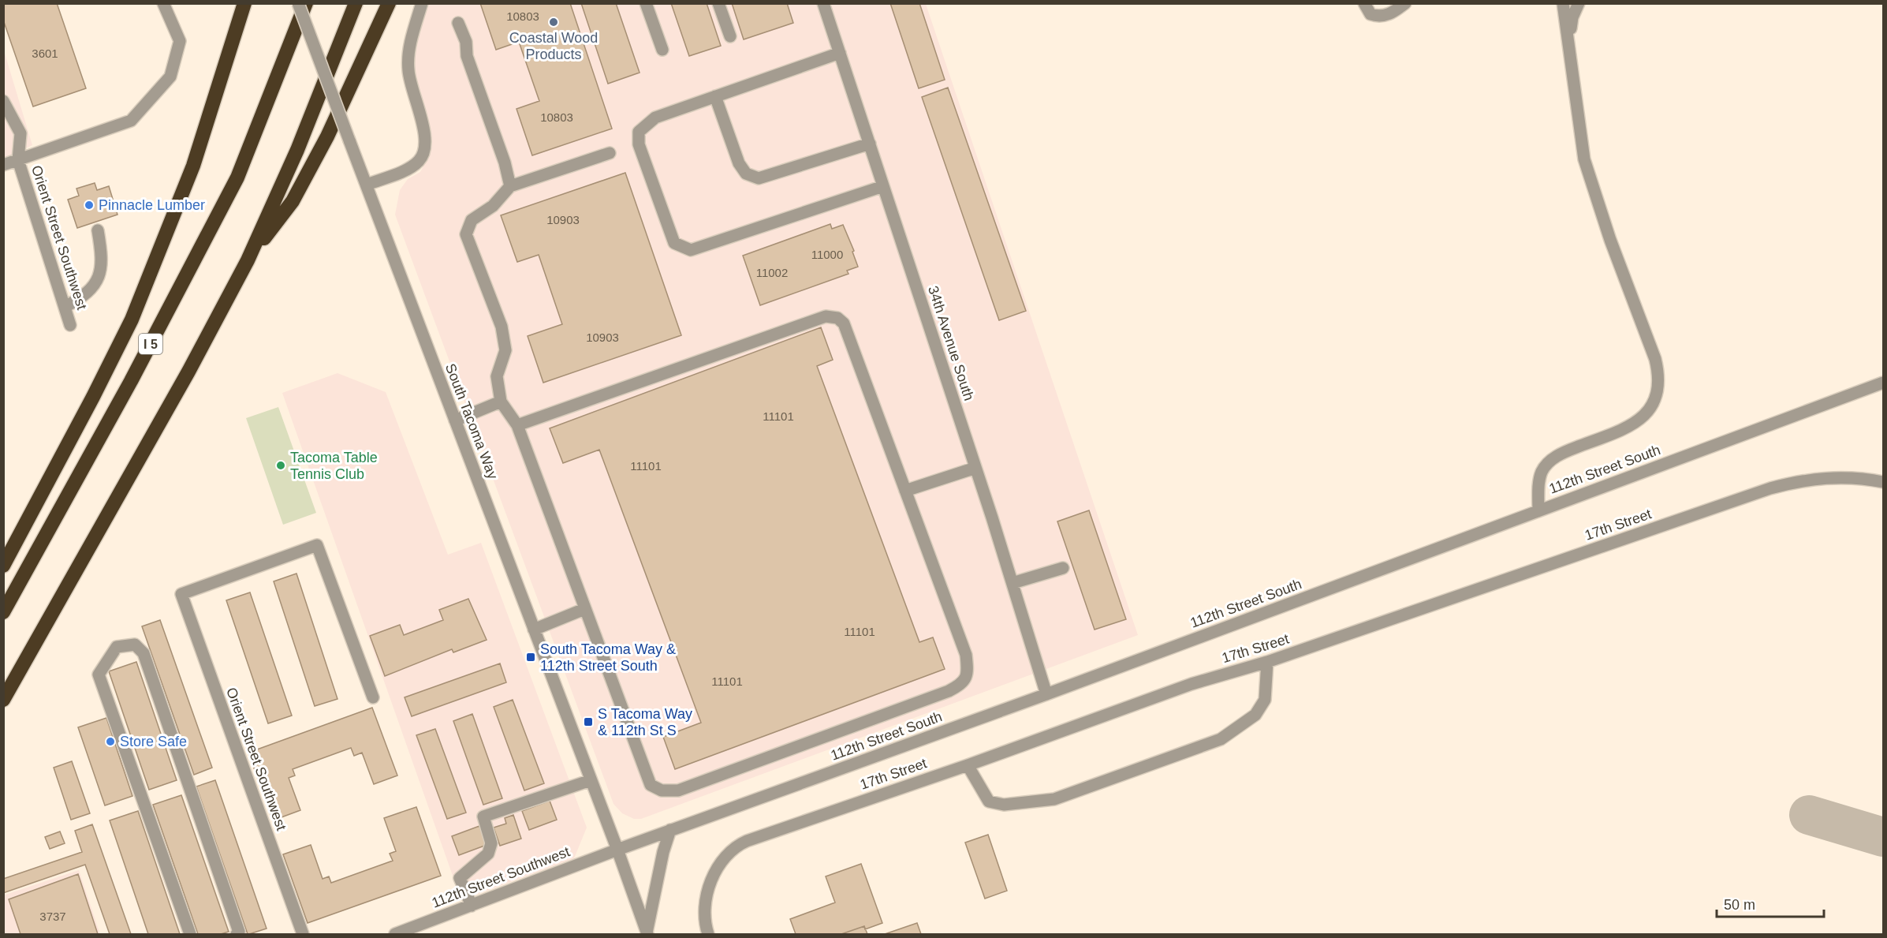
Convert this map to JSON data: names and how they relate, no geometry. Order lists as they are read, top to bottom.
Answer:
{
  "streets": {
    "highway": ["I 5"],
    "street": [
      "Orient Street Southwest",
      "34th Avenue South",
      "South Tacoma Way",
      "112th Street South",
      "17th Street",
      "112th Street Southwest"
    ]
  },
  "crossings": [
    ["34th Avenue South", "112th Street South"],
    ["South Tacoma Way", "112th Street South"],
    ["South Tacoma Way", "112th Street Southwest"],
    ["112th Street South", "112th Street Southwest"]
  ],
  "places": {
    "other": [
      "Coastal Wood Products",
      "Pinnacle Lumber",
      "Tacoma Table Tennis Club",
      "Store Safe"
    ],
    "transit": ["South Tacoma Way & 112th Street South", "S Tacoma Way & 112th St S"]
  },
  "house_numbers": [
    "10803",
    "3601",
    "10803",
    "10903",
    "11000",
    "11002",
    "10903",
    "11101",
    "11101",
    "11101",
    "11101",
    "3737"
  ],
  "scale_bar": "50 m"
}
